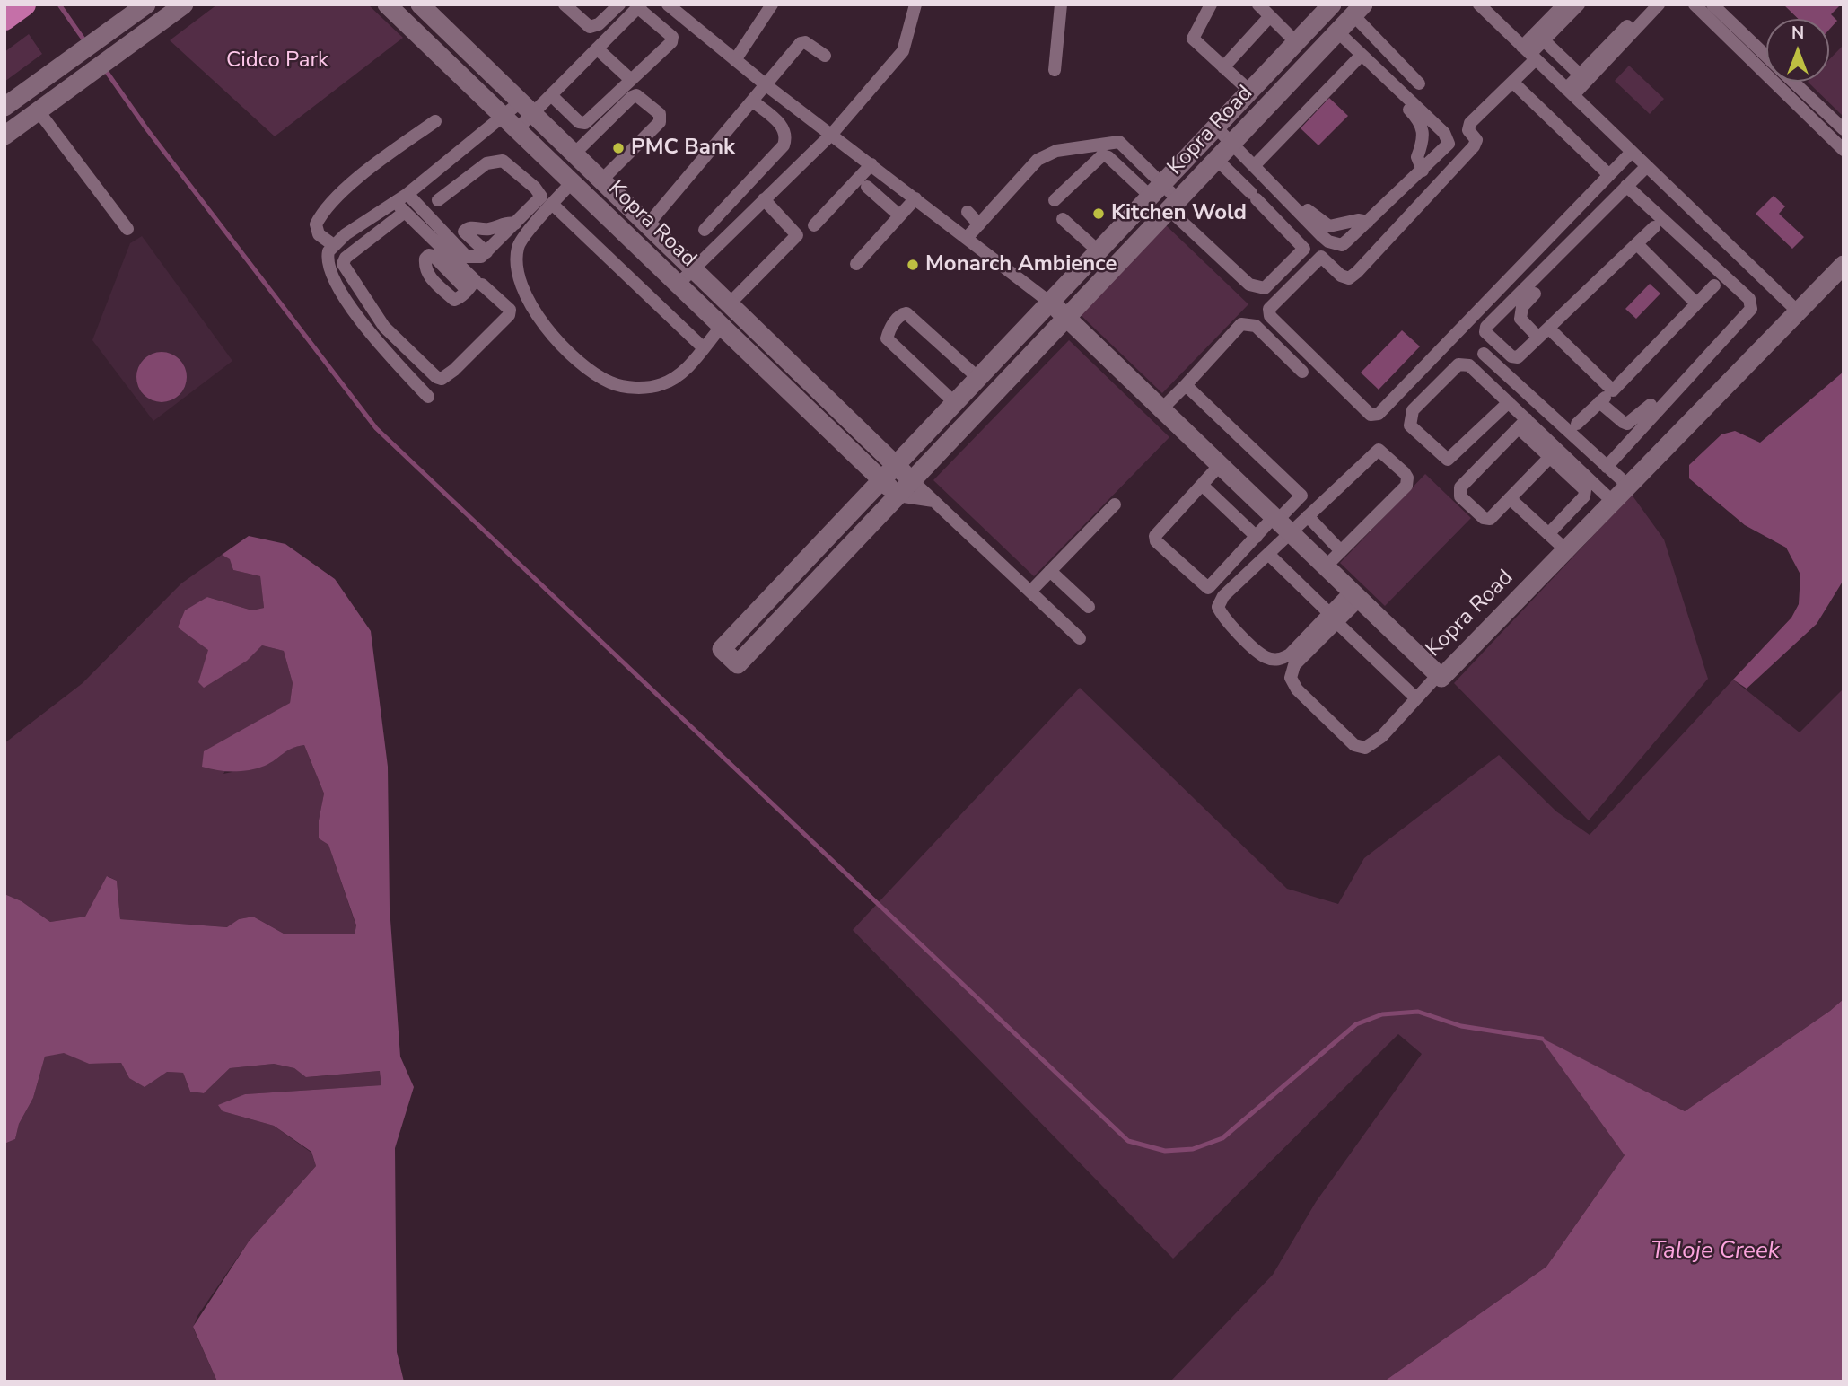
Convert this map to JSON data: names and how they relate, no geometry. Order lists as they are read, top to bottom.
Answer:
{
  "streets": {
    "street": ["Kopra Road"]
  },
  "water": ["Taloje Creek"],
  "parks": ["Cidco Park"],
  "places": ["PMC Bank", "Kitchen Wold", "Monarch Ambience"],
  "north": "top"
}
